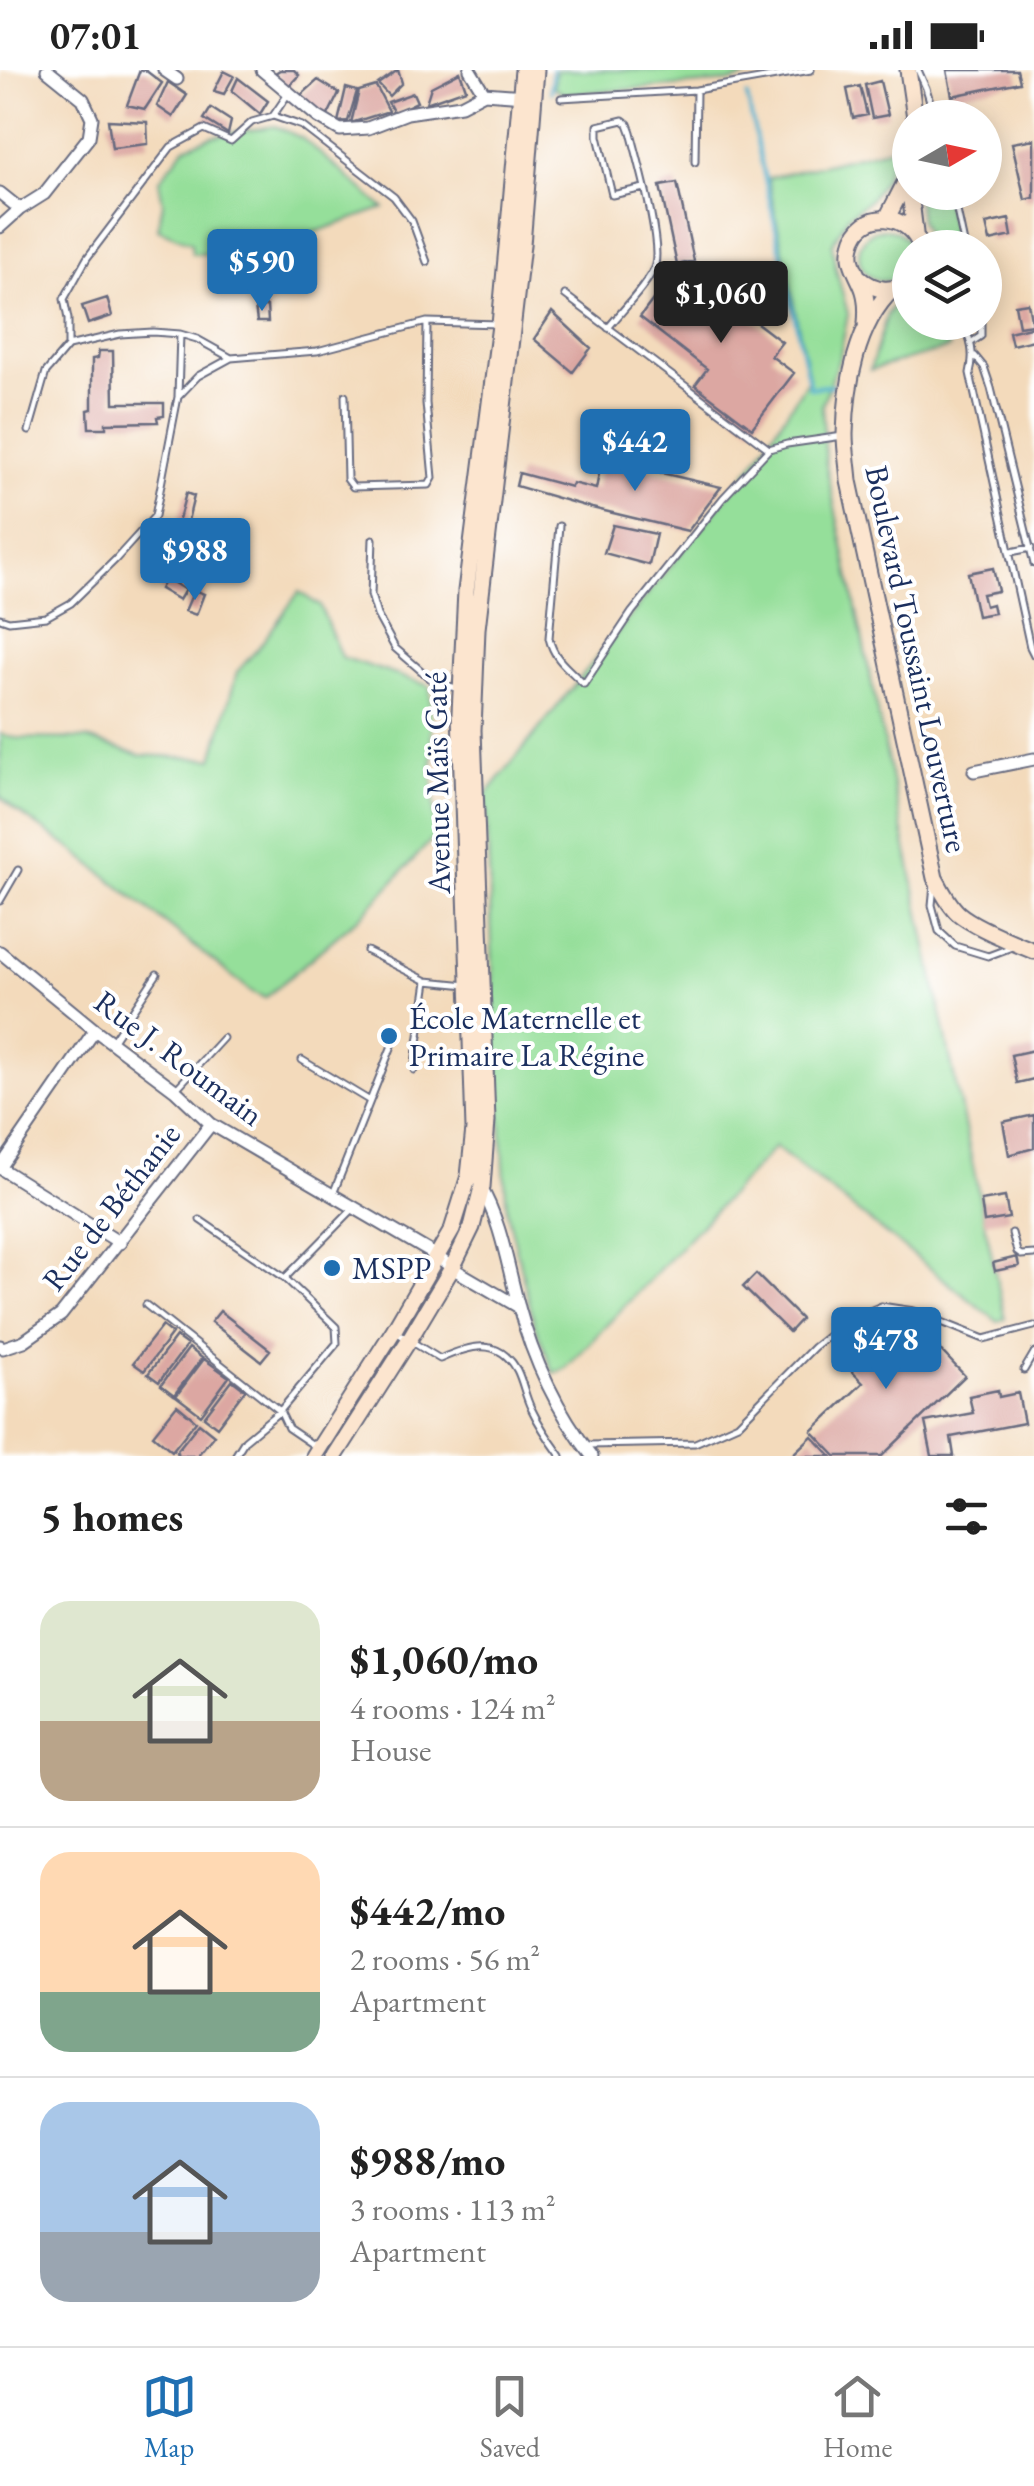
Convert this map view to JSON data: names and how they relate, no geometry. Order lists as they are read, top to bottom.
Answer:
{
  "streets": {
    "main road": ["Boulevard Toussaint Louverture", "Avenue Maïs Gaté"],
    "street": ["Rue J. Roumain", "Rue de Béthanie"]
  },
  "crossings": [
    ["Avenue Maïs Gaté", "Rue J. Roumain"],
    ["Rue J. Roumain", "Rue de Béthanie"]
  ],
  "places": ["École Maternelle et Primaire La Régine", "MSPP"],
  "north": "right",
  "page": {
    "status": "07:01",
    "price": [
      "$590",
      "$1,060",
      "$442",
      "$988",
      "$478"
    ],
    "heading": "5 homes",
    "list": [
      {
        "name": "$1,060/mo",
        "note": "4 rooms · 124 m² · House"
      },
      {
        "name": "$442/mo",
        "note": "2 rooms · 56 m² · Apartment"
      },
      {
        "name": "$988/mo",
        "note": "3 rooms · 113 m² · Apartment"
      }
    ],
    "tabs": ["Map", "Saved", "Home"]
  }
}
